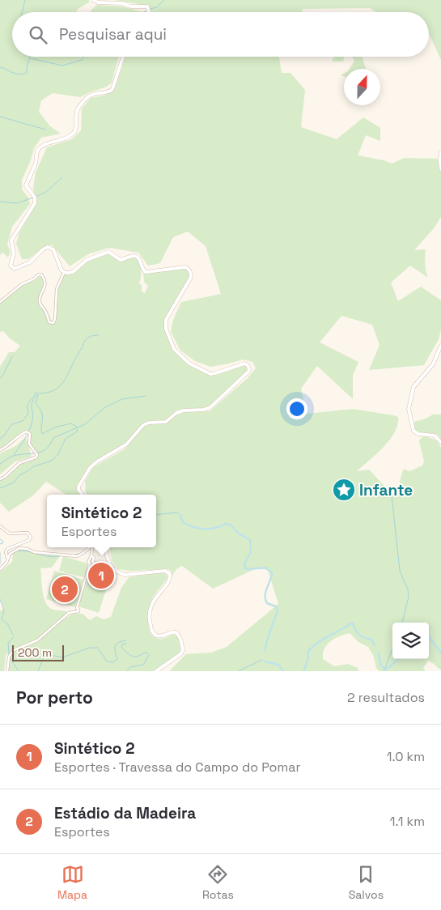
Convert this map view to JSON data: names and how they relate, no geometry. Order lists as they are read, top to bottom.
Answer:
{
  "places": {
    "place": ["Infante"]
  },
  "scale_bar": "200 m",
  "north": "top",
  "page": {
    "search": "Pesquisar aqui",
    "popup": ["Sintético 2", "Esportes"],
    "pins": ["1", "2"],
    "scale": "200 m",
    "heading": ["Por perto", "2 resultados"],
    "list": [
      {
        "mark": "1",
        "name": "Sintético 2",
        "note": "Esportes · Travessa do Campo do Pomar",
        "value": "1.0 km"
      },
      {
        "mark": "2",
        "name": "Estádio da Madeira",
        "note": "Esportes",
        "value": "1.1 km"
      }
    ],
    "nav": ["Mapa", "Rotas", "Salvos"]
  }
}
